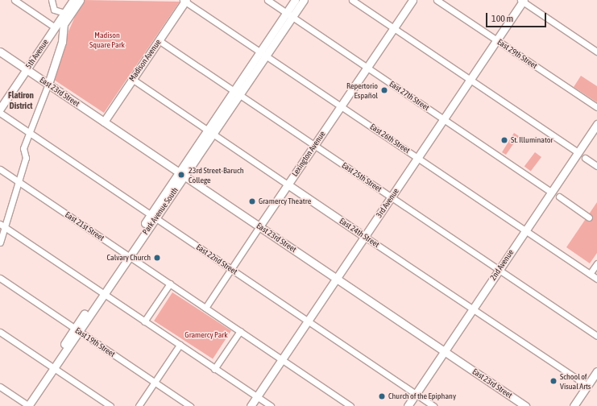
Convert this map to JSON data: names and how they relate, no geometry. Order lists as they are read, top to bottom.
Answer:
{
  "streets": {
    "main road": [
      "5th Avenue",
      "Madison Avenue",
      "East 23rd Street",
      "Lexington Avenue",
      "3rd Avenue",
      "Park Avenue South",
      "East 24th Street",
      "2nd Avenue"
    ],
    "street": [
      "East 29th Street",
      "East 27th Street",
      "East 26th Street",
      "East 25th Street",
      "East 21st Street",
      "East 22nd Street",
      "East 19th Street"
    ]
  },
  "crossings": [
    ["5th Avenue", "East 23rd Street"],
    ["East 29th Street", "3rd Avenue"],
    ["Madison Avenue", "East 23rd Street"],
    ["Madison Avenue", "East 26th Street"],
    ["Madison Avenue", "East 25th Street"],
    ["Madison Avenue", "East 24th Street"],
    ["East 23rd Street", "Lexington Avenue"],
    ["East 23rd Street", "3rd Avenue"],
    ["East 23rd Street", "Park Avenue South"],
    ["East 23rd Street", "2nd Avenue"],
    ["East 27th Street", "Lexington Avenue"],
    ["East 27th Street", "3rd Avenue"],
    ["East 27th Street", "Park Avenue South"],
    ["East 27th Street", "2nd Avenue"],
    ["East 26th Street", "Lexington Avenue"],
    ["East 26th Street", "3rd Avenue"],
    ["East 26th Street", "Park Avenue South"],
    ["East 26th Street", "2nd Avenue"],
    ["Lexington Avenue", "East 25th Street"],
    ["Lexington Avenue", "East 21st Street"],
    ["Lexington Avenue", "East 24th Street"],
    ["Lexington Avenue", "East 22nd Street"],
    ["East 25th Street", "3rd Avenue"],
    ["East 25th Street", "Park Avenue South"],
    ["East 25th Street", "2nd Avenue"],
    ["3rd Avenue", "East 21st Street"],
    ["3rd Avenue", "East 24th Street"],
    ["3rd Avenue", "East 22nd Street"],
    ["Park Avenue South", "East 21st Street"],
    ["Park Avenue South", "East 24th Street"],
    ["Park Avenue South", "East 22nd Street"],
    ["Park Avenue South", "East 19th Street"],
    ["East 24th Street", "2nd Avenue"],
    ["East 22nd Street", "2nd Avenue"]
  ],
  "districts": ["Flatiron District"],
  "parks": ["Madison Square Park", "Gramercy Park"],
  "places": [
    "Repertorio Español",
    "St. Illuminator",
    "23rd Street-Baruch College",
    "Gramercy Theatre",
    "Calvary Church",
    "School of Visual Arts",
    "Church of the Epiphany"
  ],
  "scale_bar": "100 m"
}
